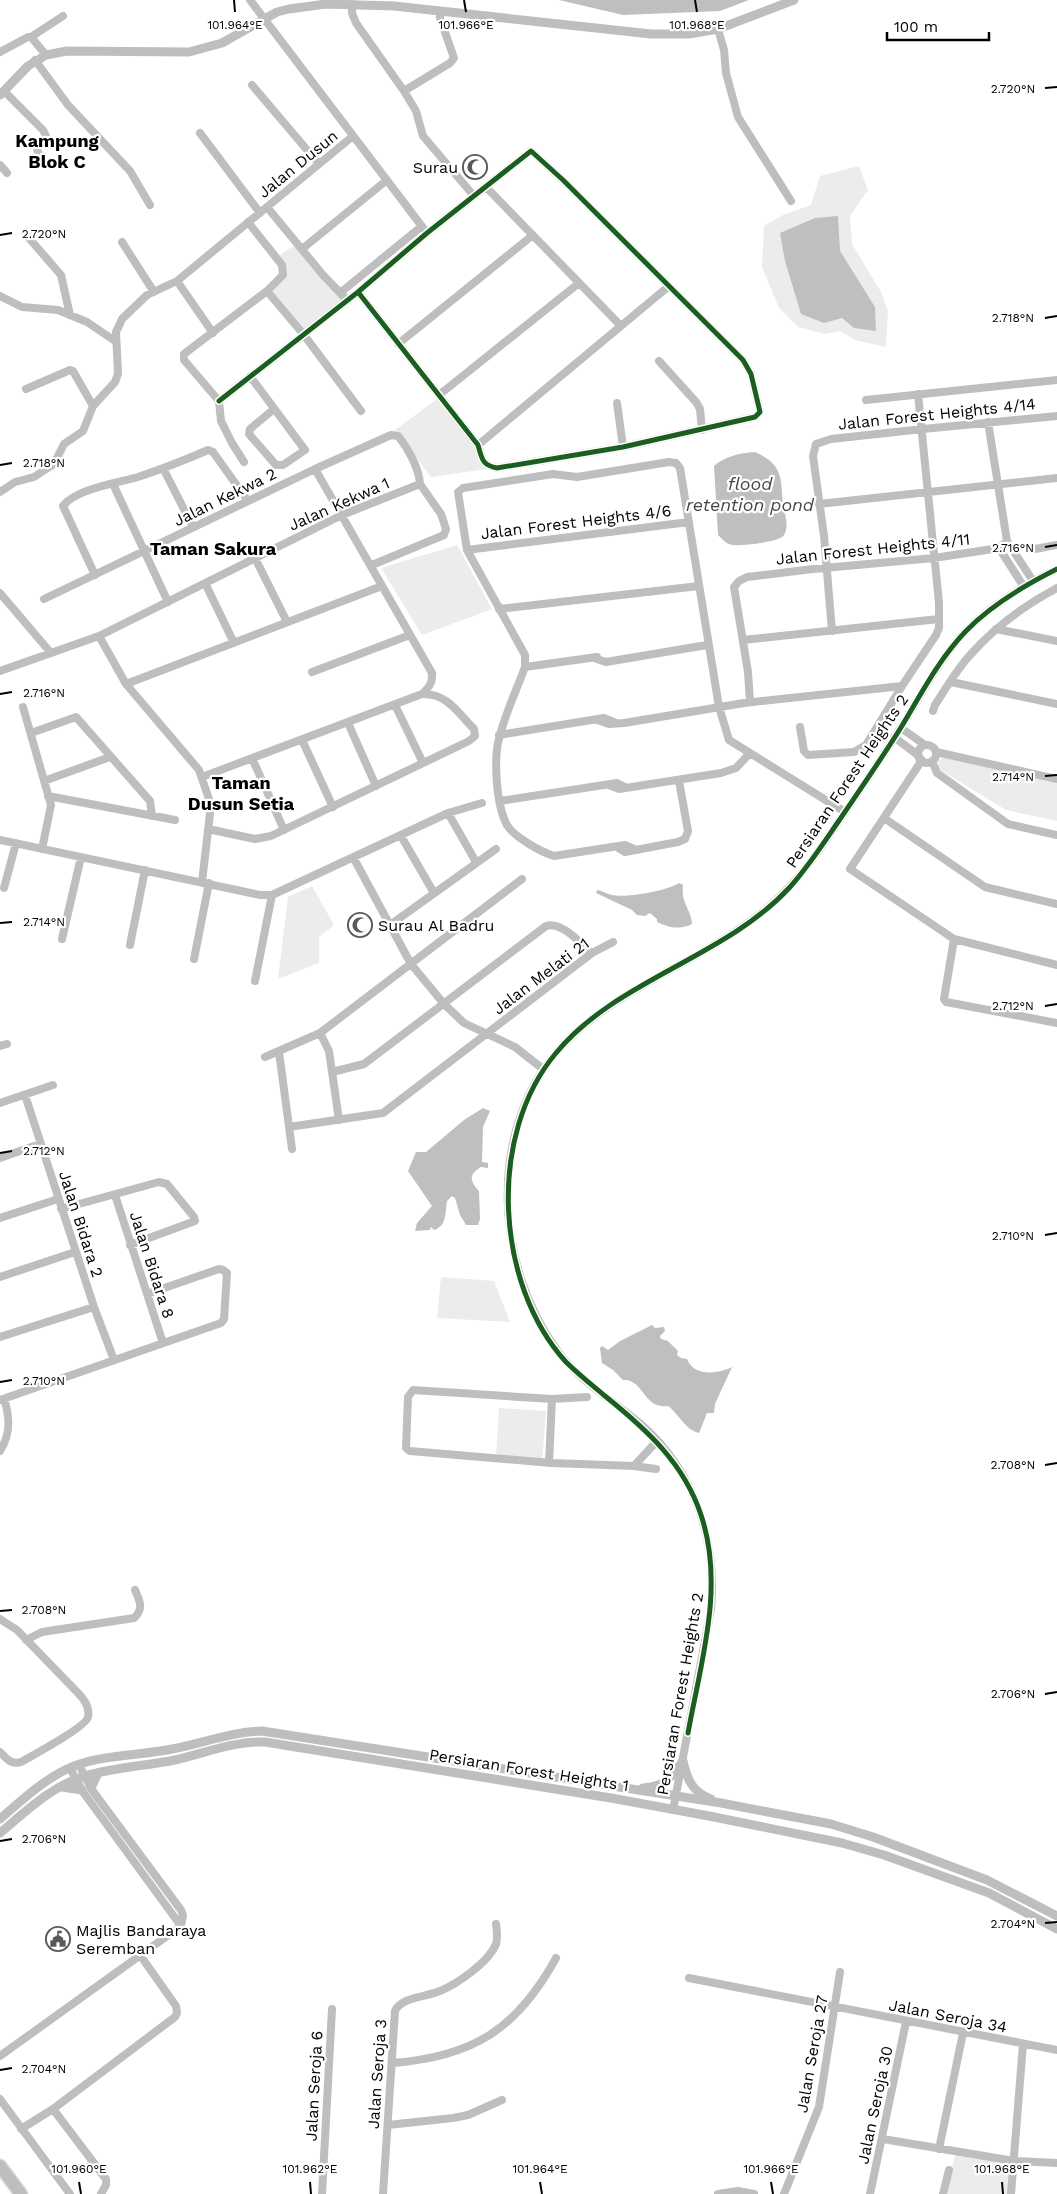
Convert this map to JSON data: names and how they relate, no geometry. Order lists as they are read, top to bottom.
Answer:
{
  "streets": {
    "street": [
      "Jalan Dusun",
      "Jalan Forest Heights 4/14",
      "Jalan Kekwa 2",
      "Jalan Kekwa 1",
      "Jalan Forest Heights 4/6",
      "Jalan Forest Heights 4/11",
      "Persiaran Forest Heights 2",
      "Jalan Melati 21",
      "Jalan Bidara 2",
      "Jalan Bidara 8",
      "Persiaran Forest Heights 1",
      "Jalan Seroja 34",
      "Jalan Seroja 27",
      "Jalan Seroja 3",
      "Jalan Seroja 6",
      "Jalan Seroja 30"
    ]
  },
  "crossings": [
    ["Jalan Kekwa 2", "Jalan Kekwa 1"],
    ["Persiaran Forest Heights 2", "Persiaran Forest Heights 1"],
    ["Jalan Seroja 34", "Jalan Seroja 27"],
    ["Jalan Seroja 34", "Jalan Seroja 30"]
  ],
  "districts": ["Kampung Blok C", "Taman Sakura", "Taman Dusun Setia"],
  "water": ["flood retention pond"],
  "places": {
    "mosque": ["Surau", "Surau Al Badru"],
    "public building": ["Majlis Bandaraya Seremban"]
  },
  "scale_bar": "100 m",
  "coordinates": [
    "101.964°E",
    "101.966°E",
    "101.968°E",
    "2.720°N",
    "2.718°N",
    "2.716°N",
    "2.714°N",
    "2.712°N",
    "2.710°N",
    "2.708°N",
    "2.706°N",
    "2.704°N",
    "101.960°E",
    "101.962°E"
  ]
}
